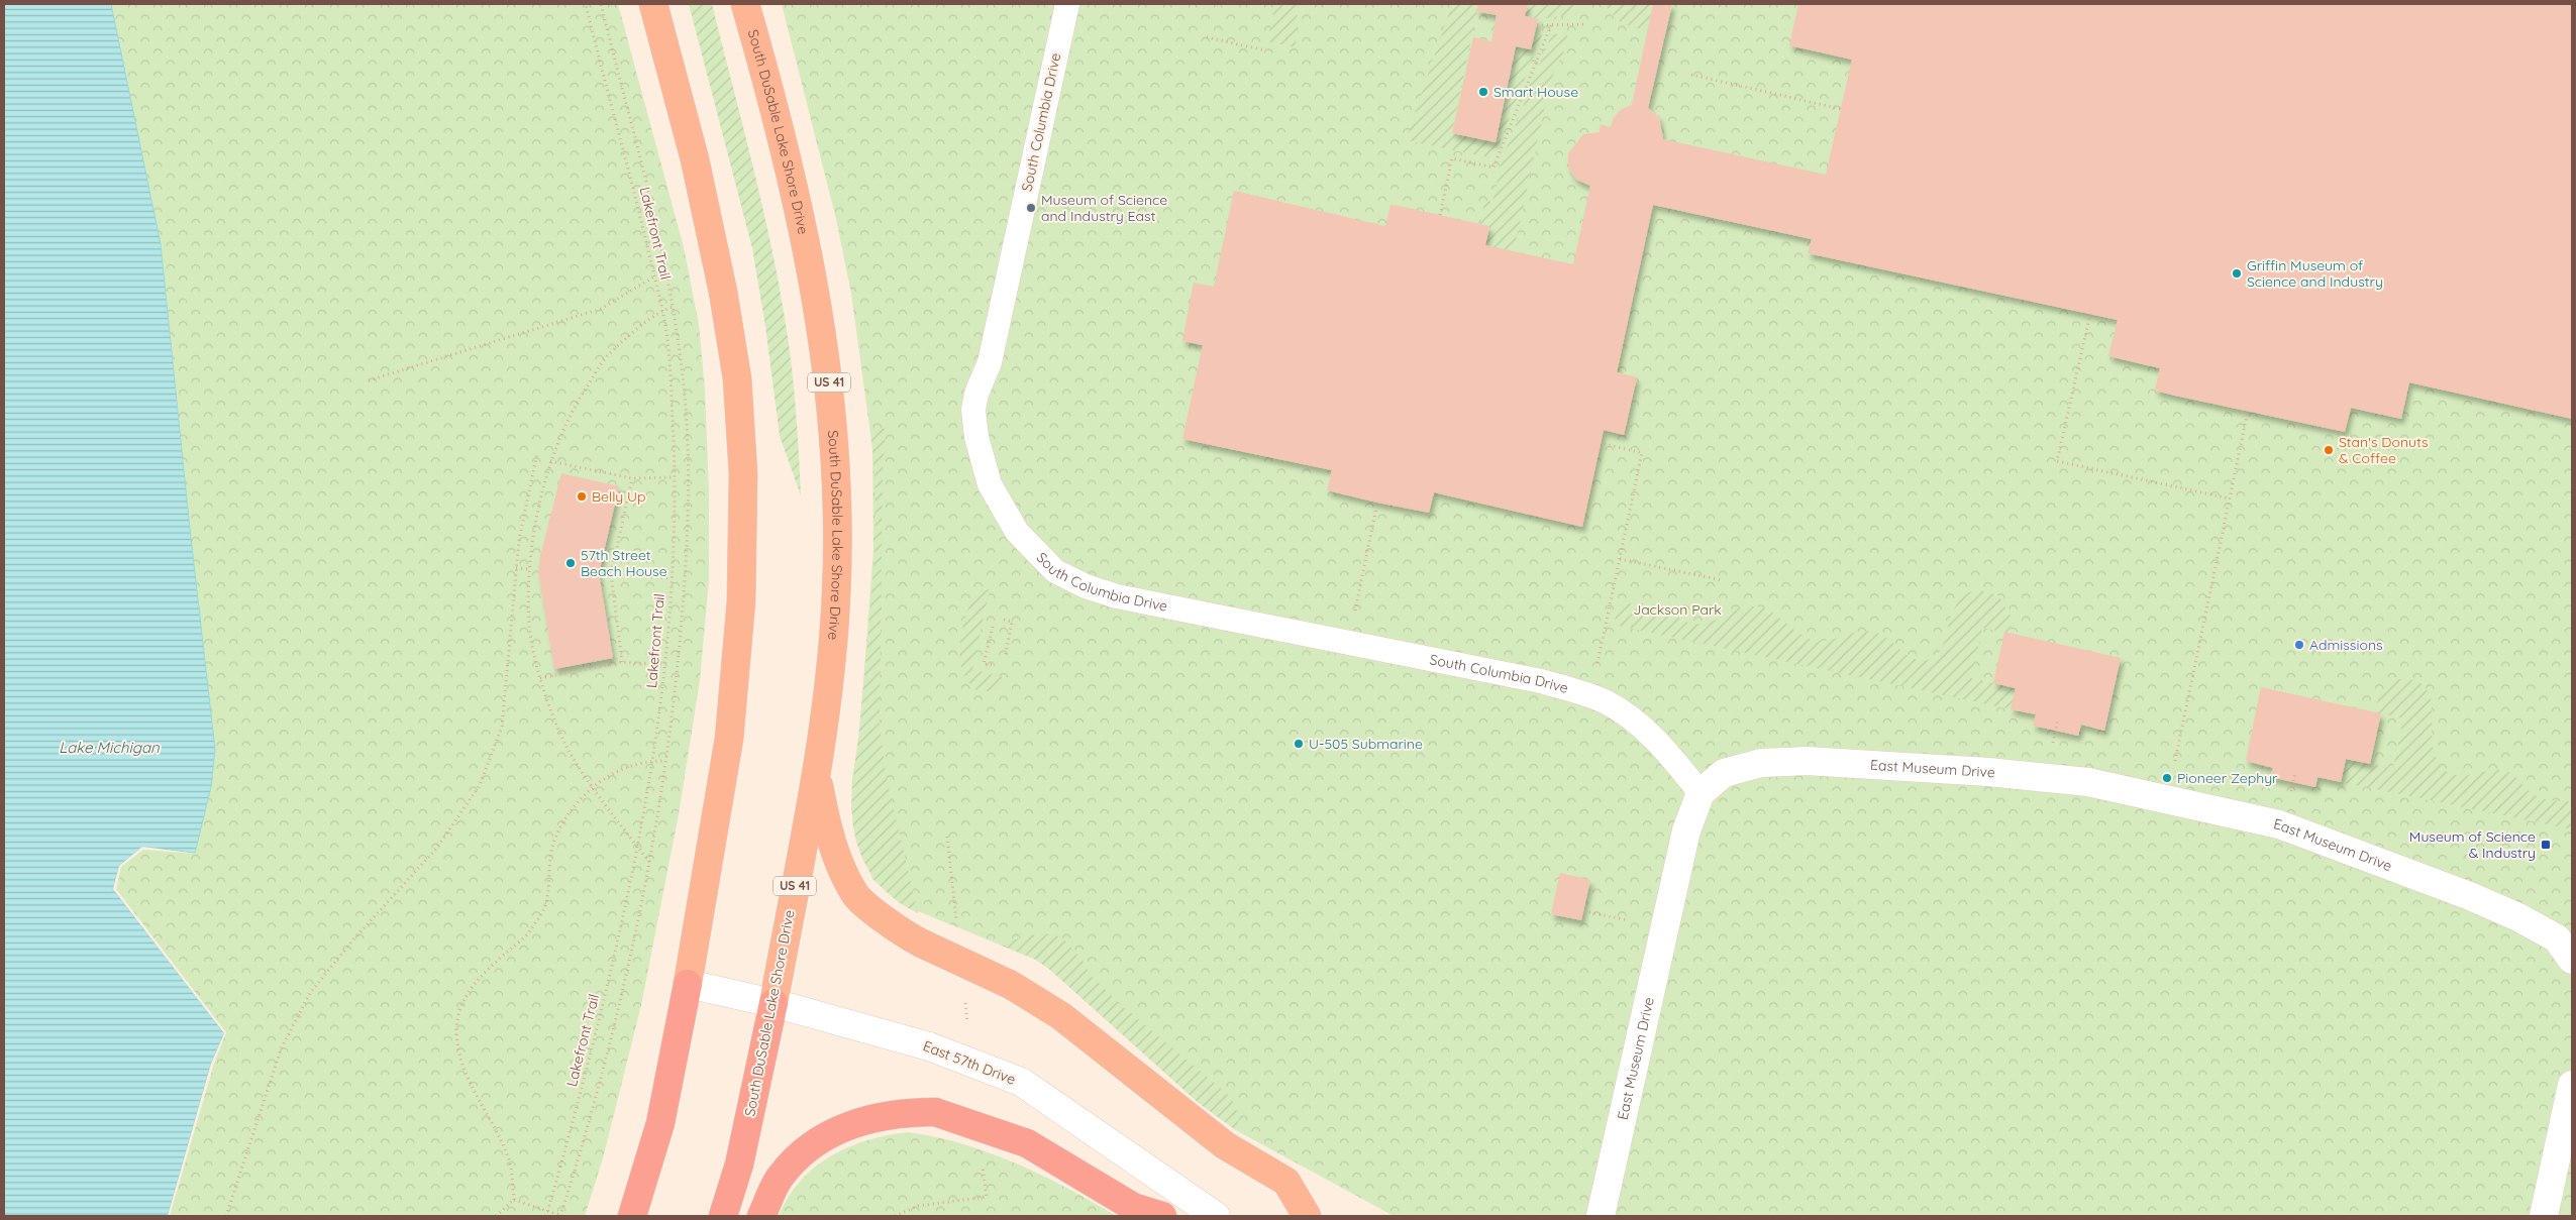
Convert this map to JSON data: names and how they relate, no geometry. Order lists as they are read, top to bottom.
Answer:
{
  "streets": {
    "highway": ["South DuSable Lake Shore Drive", "US 41"],
    "street": ["East Museum Drive", "East 57th Drive"],
    "lane": ["South Columbia Drive"],
    "path": ["Lakefront Trail"]
  },
  "crossings": [
    ["South Columbia Drive", "East Museum Drive"],
    ["South DuSable Lake Shore Drive", "East 57th Drive"]
  ],
  "water": ["Lake Michigan"],
  "parks": ["Jackson Park"],
  "places": {
    "other": [
      "Smart House",
      "Museum of Science and Industry East",
      "Griffin Museum of Science and Industry",
      "Stan's Donuts & Coffee",
      "Belly Up",
      "57th Street Beach House",
      "Admissions",
      "U-505 Submarine",
      "Pioneer Zephyr"
    ],
    "transit": ["Museum of Science & Industry"]
  }
}
